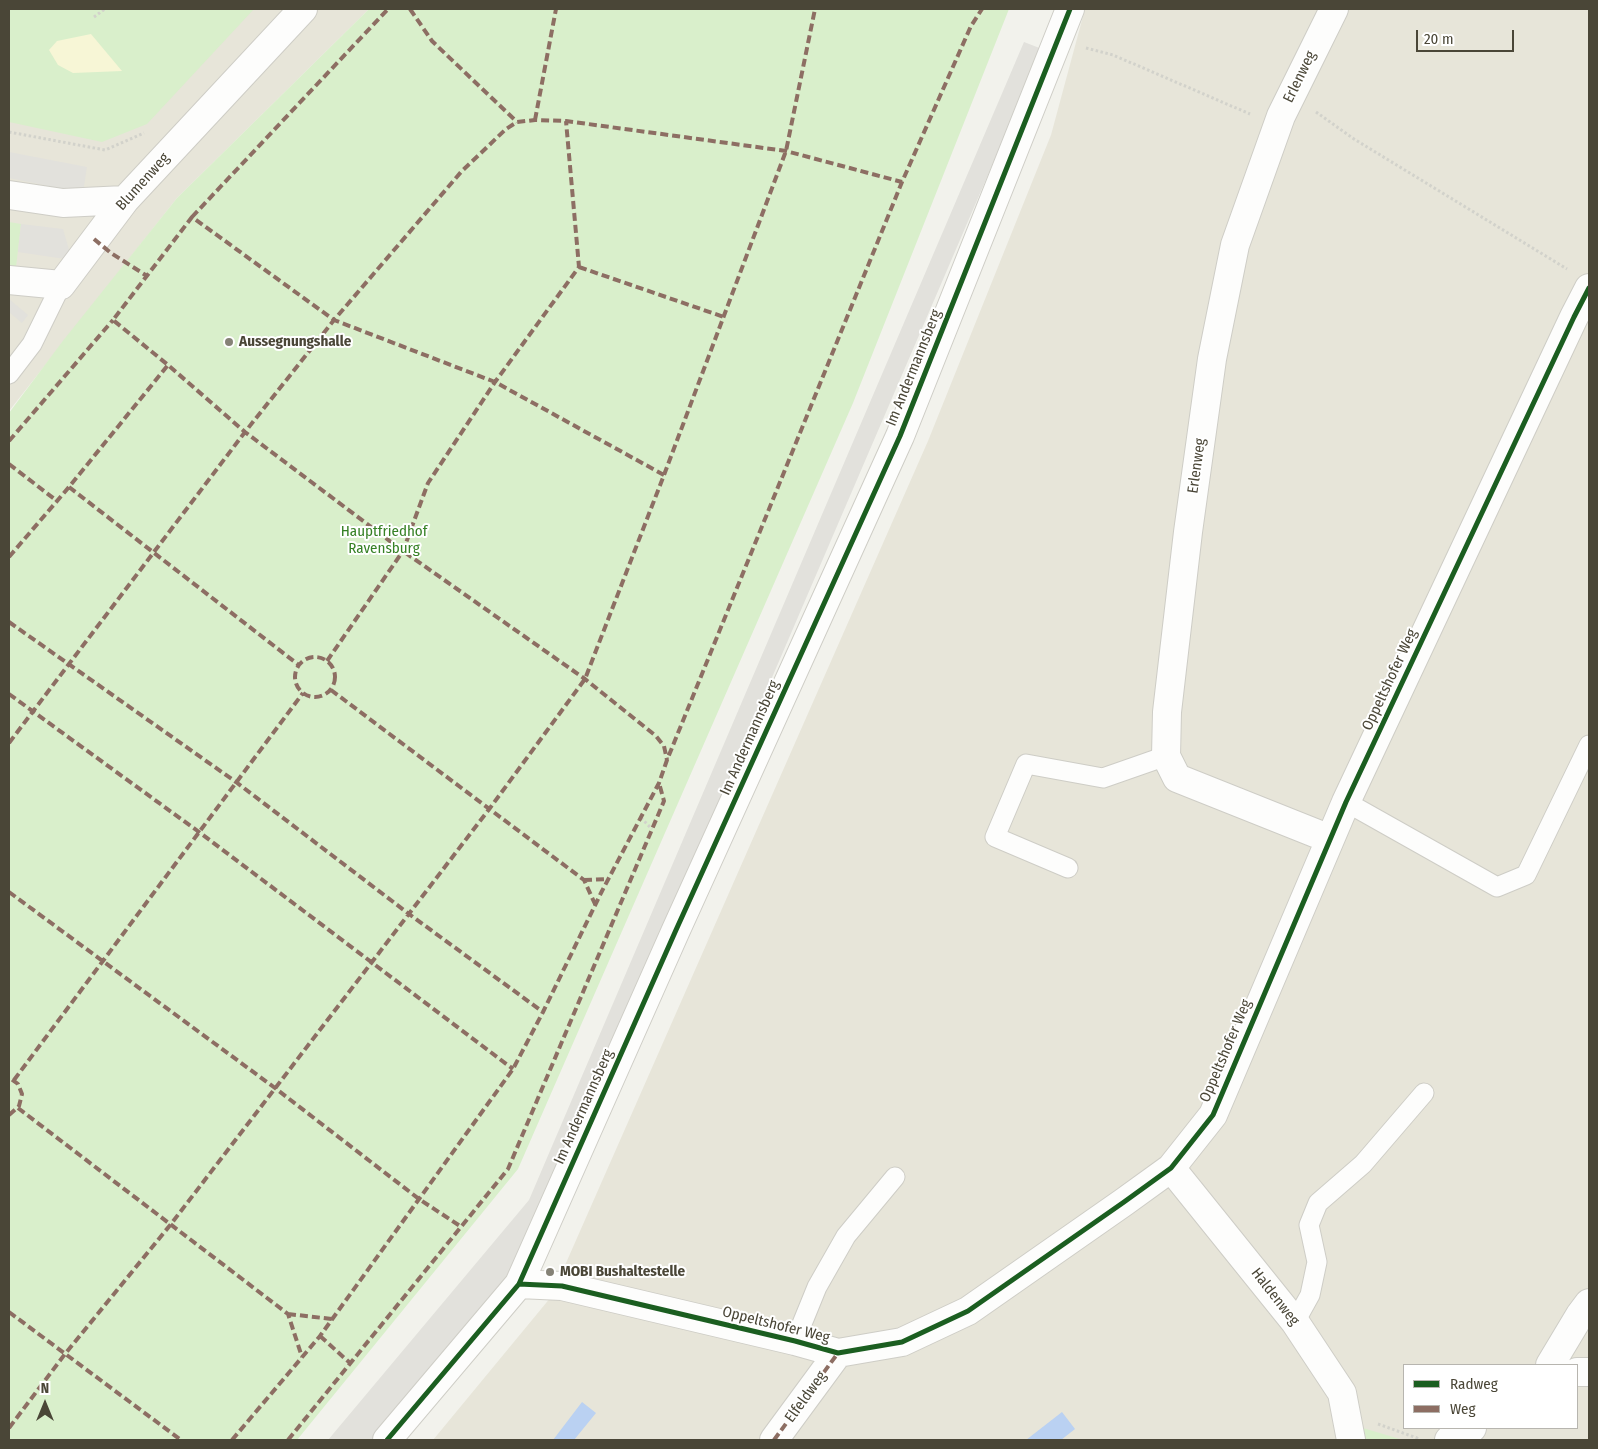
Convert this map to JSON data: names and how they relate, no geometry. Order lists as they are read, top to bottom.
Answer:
{
  "streets": {
    "street": [
      "Erlenweg",
      "Blumenweg",
      "Im Andermannsberg",
      "Oppeltshofer Weg",
      "Haldenweg",
      "Elfeldweg"
    ]
  },
  "crossings": [
    ["Erlenweg", "Oppeltshofer Weg"],
    ["Im Andermannsberg", "Oppeltshofer Weg"],
    ["Oppeltshofer Weg", "Haldenweg"],
    ["Oppeltshofer Weg", "Elfeldweg"]
  ],
  "parks": ["Hauptfriedhof Ravensburg"],
  "places": ["Aussegnungshalle", "MOBI Bushaltestelle"],
  "legend": ["Radweg", "Weg"],
  "scale_bar": "20 m",
  "north": "top"
}
